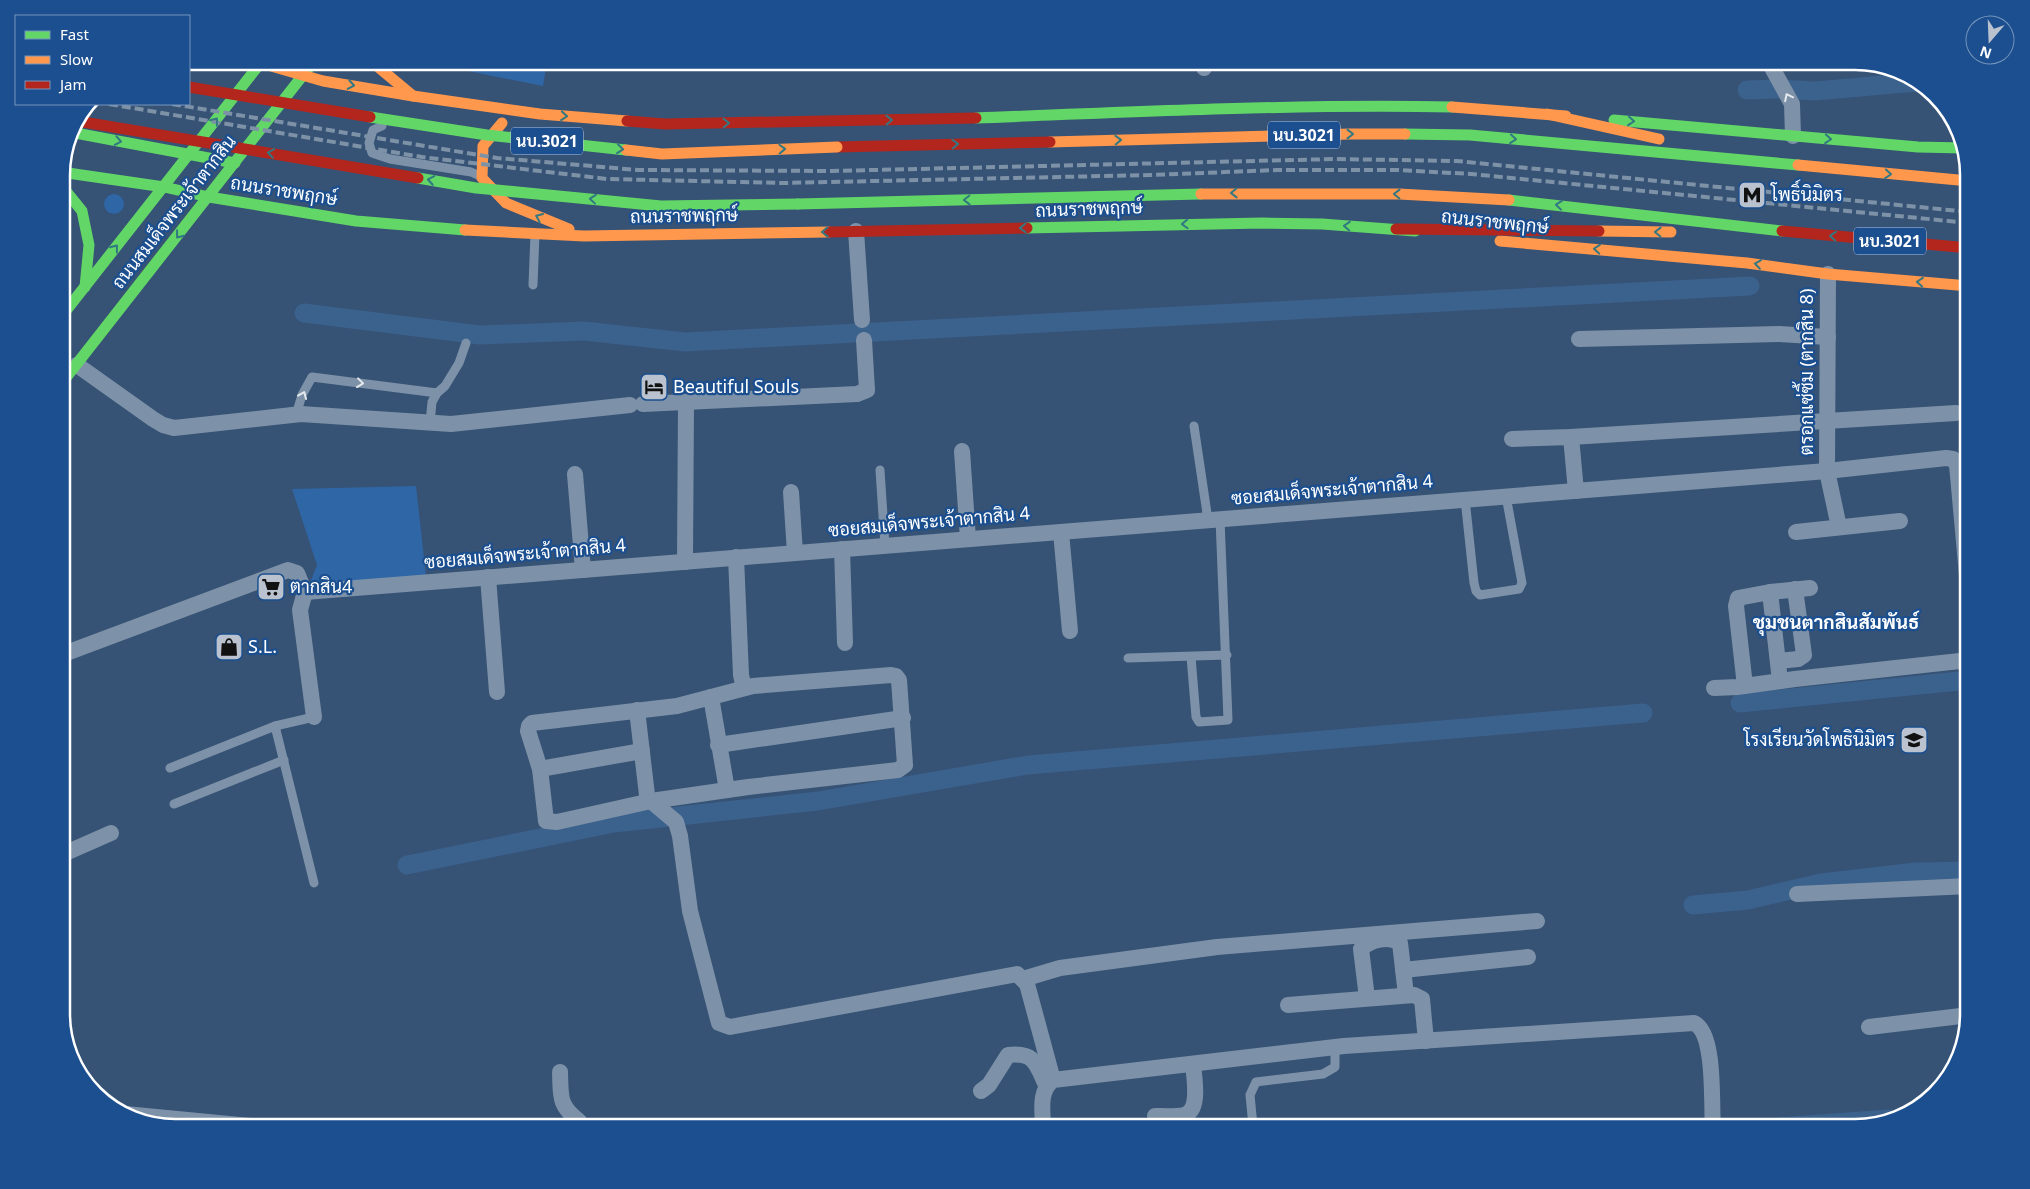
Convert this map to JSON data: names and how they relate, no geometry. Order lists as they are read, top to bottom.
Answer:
{
  "streets": {
    "main road": ["นบ.3021", "ถนนราชพฤกษ์", "ถนนสมเด็จพระเจ้าตากสิน"],
    "street": ["ตรอกแซ่ซิ้ม (ตากสิน 8)", "ซอยสมเด็จพระเจ้าตากสิน 4"]
  },
  "crossings": [
    ["นบ.3021", "ถนนราชพฤกษ์"],
    ["นบ.3021", "ถนนสมเด็จพระเจ้าตากสิน"],
    ["ถนนราชพฤกษ์", "ถนนสมเด็จพระเจ้าตากสิน"],
    ["ถนนราชพฤกษ์", "ตรอกแซ่ซิ้ม (ตากสิน 8)"],
    ["ตรอกแซ่ซิ้ม (ตากสิน 8)", "ซอยสมเด็จพระเจ้าตากสิน 4"]
  ],
  "districts": ["ชุมชนตากสินสัมพันธ์"],
  "places": {
    "metro station": ["โพธิ์นิมิตร"],
    "hotel": ["Beautiful Souls"],
    "supermarket": ["ตากสิน4"],
    "shop": ["S.L."],
    "school or university": ["โรงเรียนวัดโพธินิมิตร"]
  },
  "legend": ["Fast", "Slow", "Jam"],
  "north": "bottom"
}
